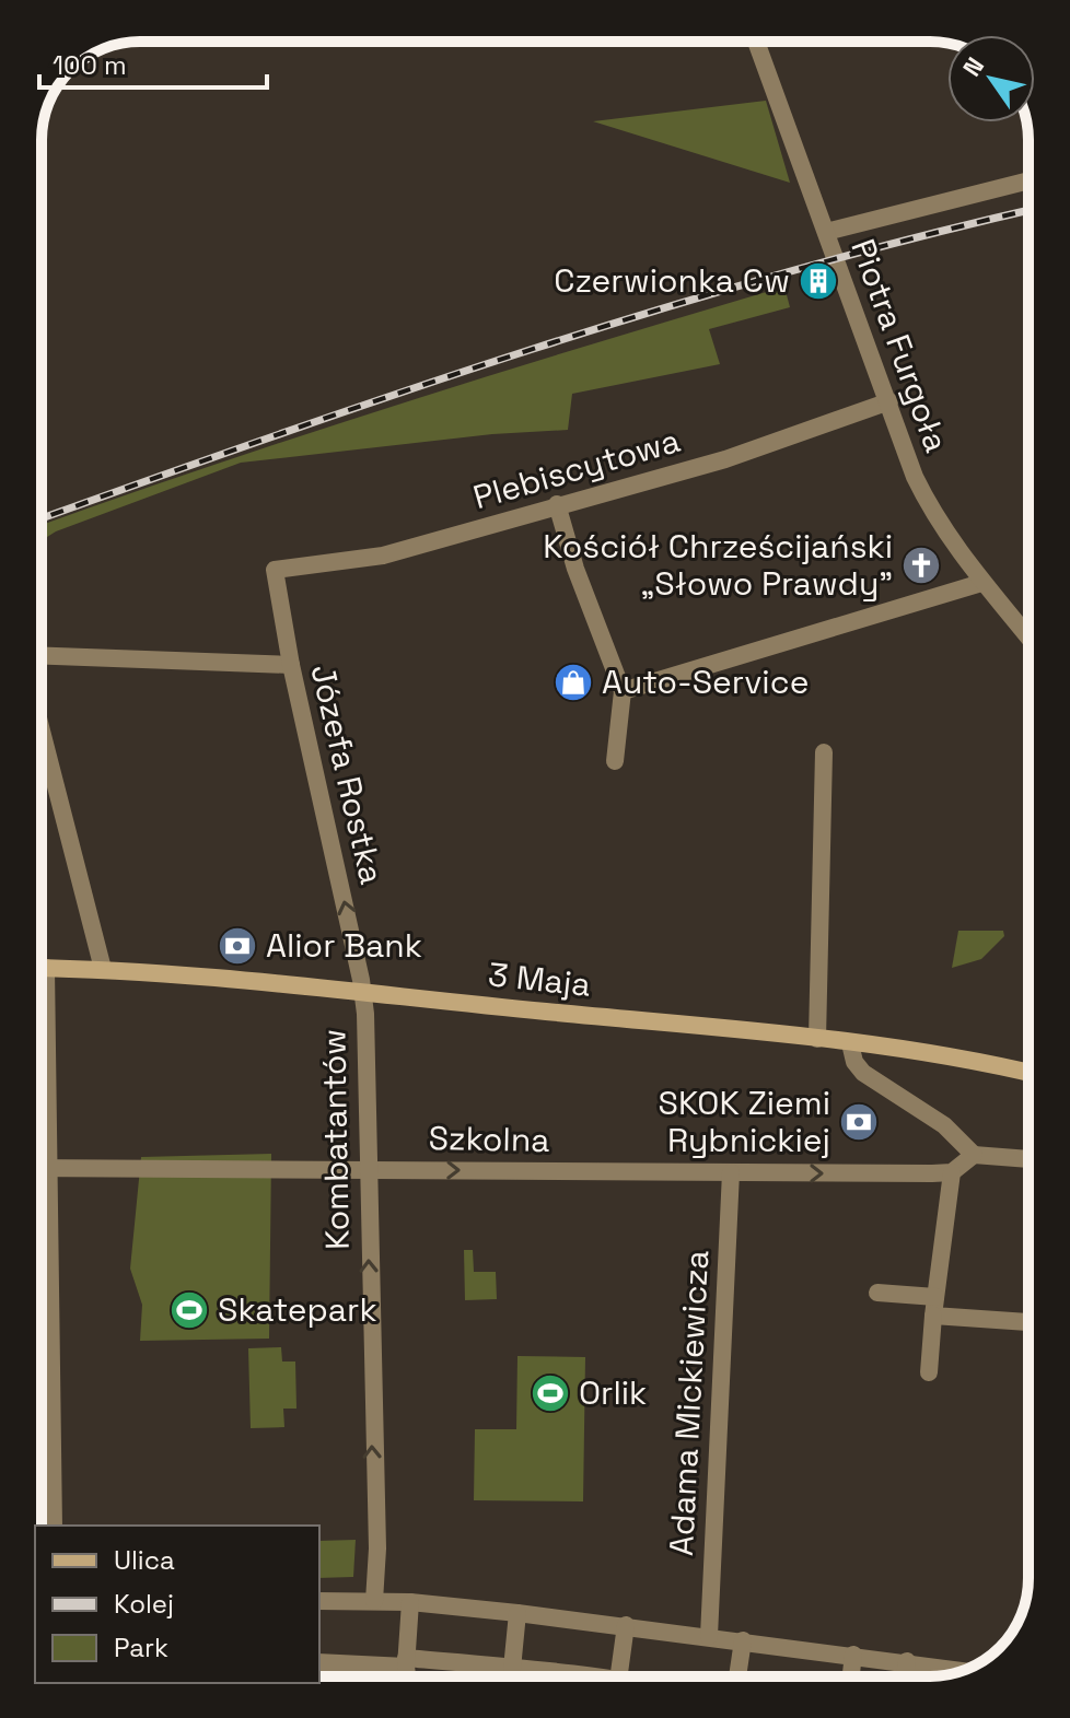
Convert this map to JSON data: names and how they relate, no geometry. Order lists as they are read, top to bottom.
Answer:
{
  "streets": {
    "main road": ["3 Maja"],
    "street": [
      "Piotra Furgoła",
      "Plebiscytowa",
      "Józefa Rostka",
      "Kombatantów",
      "Szkolna",
      "Adama Mickiewicza"
    ]
  },
  "crossings": [
    ["Piotra Furgoła", "Plebiscytowa"],
    ["Plebiscytowa", "Józefa Rostka"],
    ["Józefa Rostka", "3 Maja"],
    ["Józefa Rostka", "Kombatantów"],
    ["3 Maja", "Kombatantów"],
    ["Kombatantów", "Szkolna"],
    ["Szkolna", "Adama Mickiewicza"]
  ],
  "one_way": ["Józefa Rostka", "Kombatantów", "Szkolna"],
  "places": {
    "building": ["Czerwionka Cw"],
    "church": ["Kościół Chrześcijański „Słowo Prawdy”"],
    "shop": ["Auto-Service"],
    "bank": ["Alior Bank", "SKOK Ziemi Rybnickiej"],
    "sports": ["Skatepark", "Orlik"]
  },
  "legend": ["Ulica", "Kolej", "Park"],
  "scale_bar": "100 m",
  "north": "top left"
}
